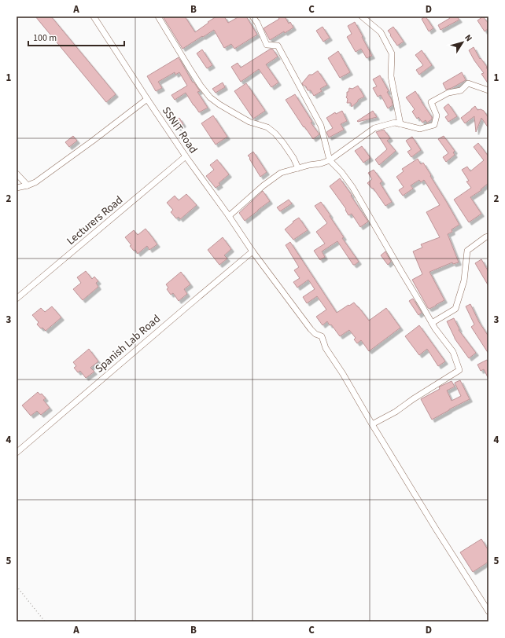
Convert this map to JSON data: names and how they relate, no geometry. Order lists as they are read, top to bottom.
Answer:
{
  "streets": {
    "street": ["SSNIT Road", "Lecturers Road", "Spanish Lab Road"]
  },
  "crossings": [
    ["SSNIT Road", "Lecturers Road"],
    ["SSNIT Road", "Spanish Lab Road"]
  ],
  "scale_bar": "100 m",
  "north": "top right",
  "grid": {
    "columns": [
      "A",
      "B",
      "C",
      "D"
    ],
    "rows": [
      "1",
      "2",
      "3",
      "4",
      "5"
    ]
  }
}
